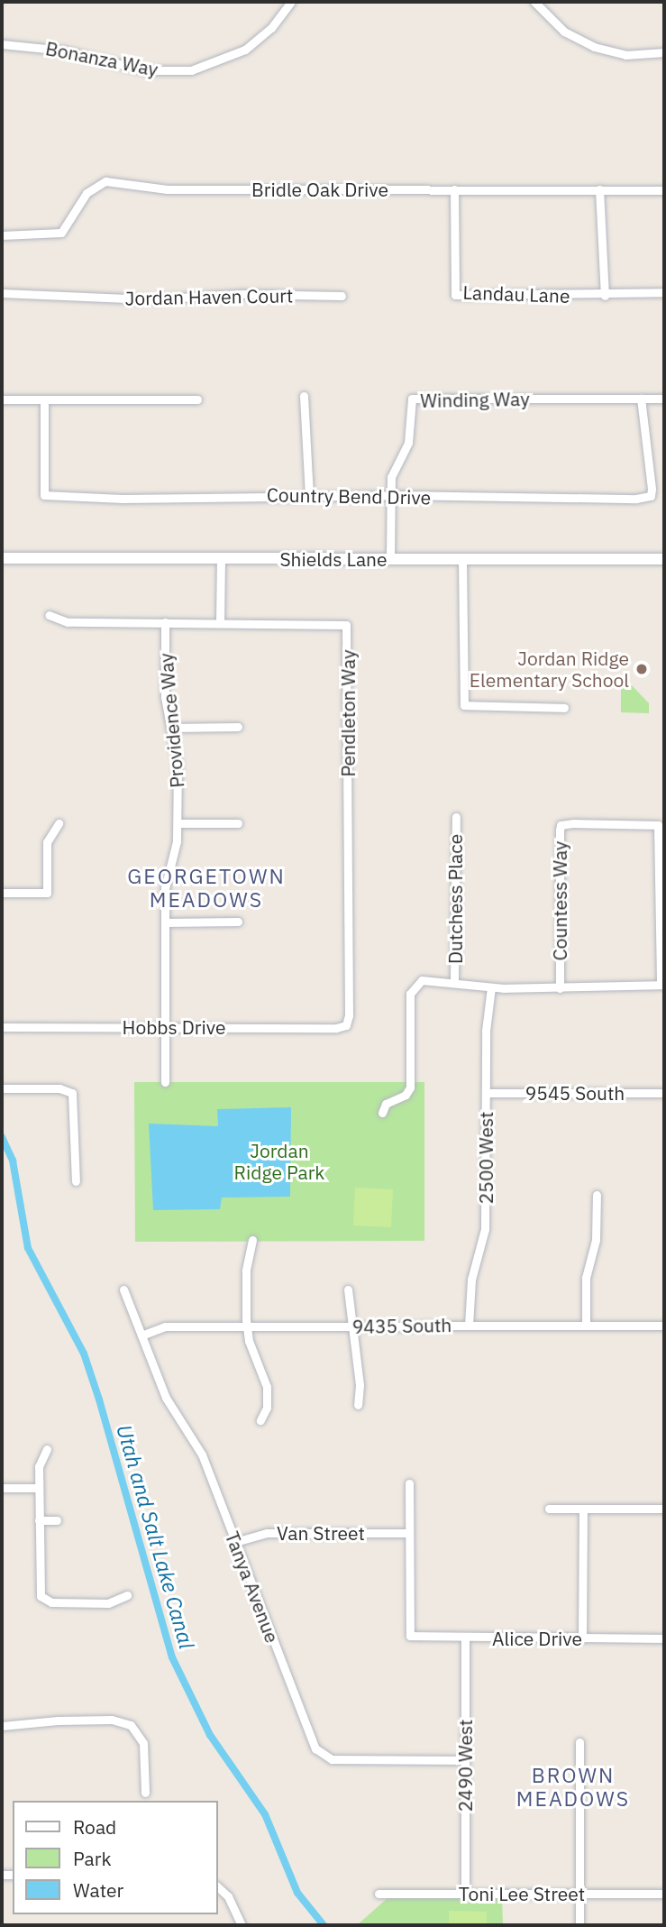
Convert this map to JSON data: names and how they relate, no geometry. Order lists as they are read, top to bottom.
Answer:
{
  "streets": {
    "main road": ["Shields Lane"],
    "street": [
      "Bonanza Way",
      "Bridle Oak Drive",
      "Landau Lane",
      "Jordan Haven Court",
      "Winding Way",
      "Country Bend Drive",
      "Pendleton Way",
      "Providence Way",
      "Dutchess Place",
      "Countess Way",
      "Hobbs Drive",
      "9545 South",
      "2500 West",
      "9435 South",
      "Van Street",
      "Tanya Avenue",
      "Alice Drive",
      "2490 West",
      "Toni Lee Street"
    ]
  },
  "crossings": [
    ["Bridle Oak Drive", "Landau Lane"],
    ["Winding Way", "Country Bend Drive"],
    ["Winding Way", "Shields Lane"],
    ["Pendleton Way", "Providence Way"],
    ["Pendleton Way", "Hobbs Drive"],
    ["Providence Way", "Hobbs Drive"],
    ["9545 South", "2500 West"],
    ["2500 West", "9435 South"],
    ["9435 South", "Tanya Avenue"],
    ["Van Street", "Tanya Avenue"],
    ["Van Street", "Alice Drive"],
    ["Tanya Avenue", "2490 West"],
    ["Alice Drive", "2490 West"],
    ["2490 West", "Toni Lee Street"]
  ],
  "districts": ["GEORGETOWN MEADOWS", "BROWN MEADOWS"],
  "water": ["Utah and Salt Lake Canal"],
  "parks": ["Jordan Ridge Park"],
  "places": ["Jordan Ridge Elementary School"],
  "legend": ["Road", "Park", "Water"]
}
